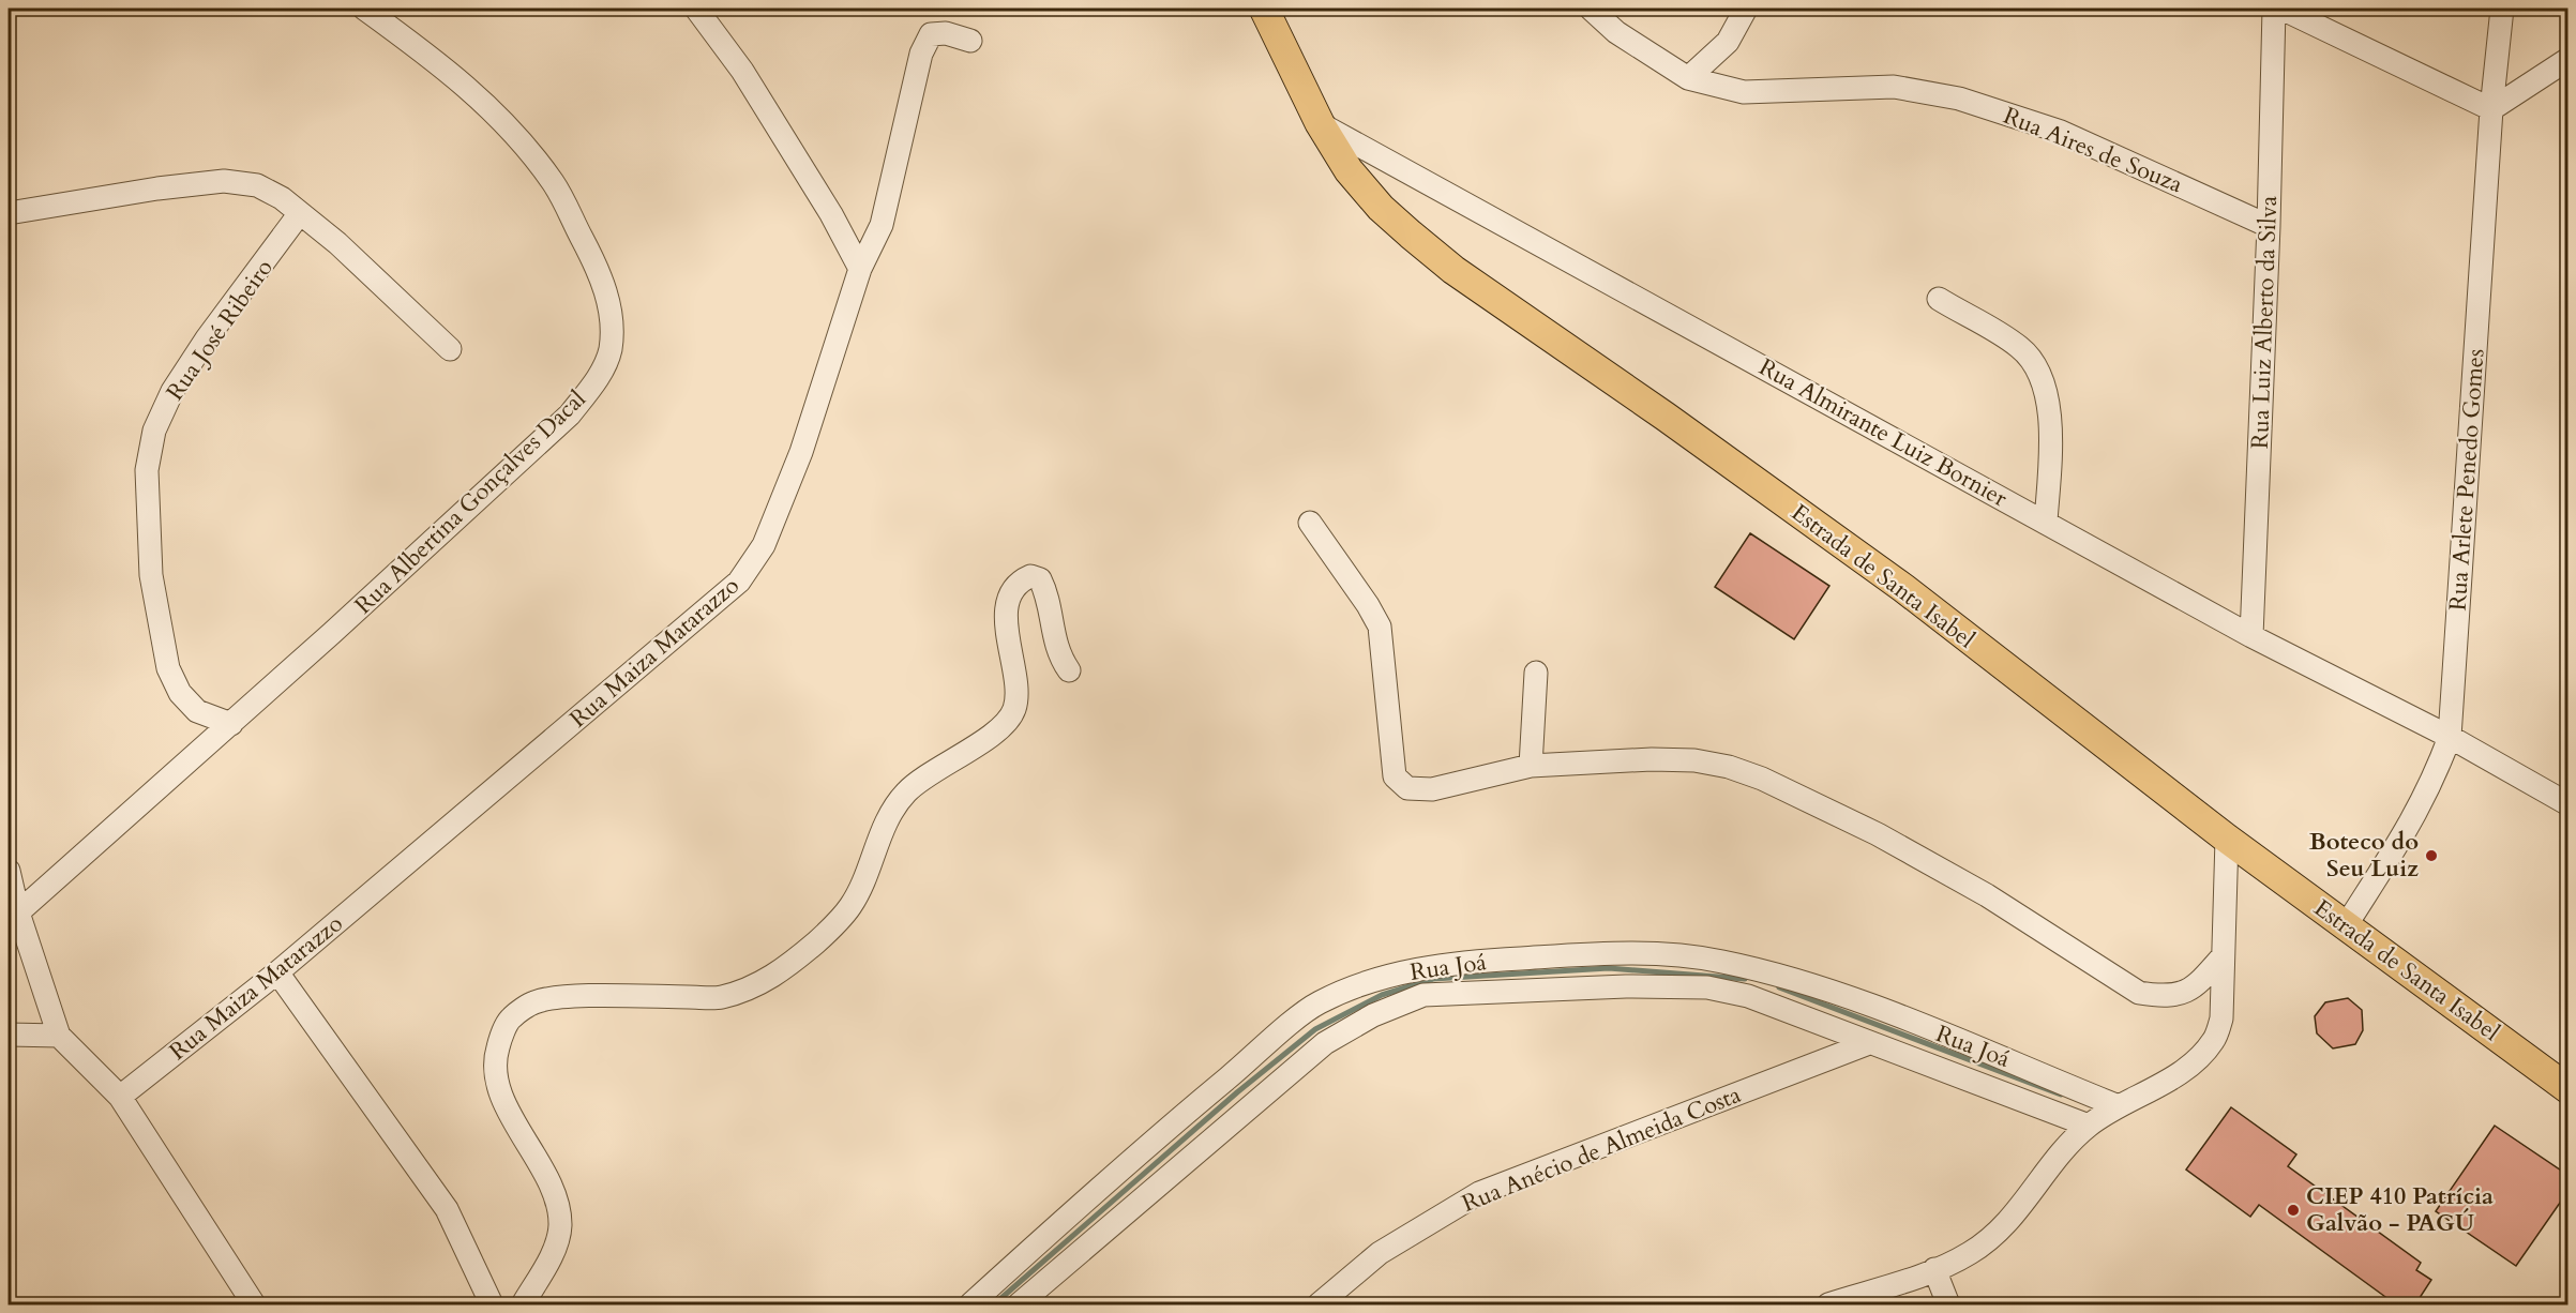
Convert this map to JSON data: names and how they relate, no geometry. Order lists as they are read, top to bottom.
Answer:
{
  "streets": {
    "main road": ["Estrada de Santa Isabel"],
    "street": [
      "Rua Aires de Souza",
      "Rua Luiz Alberto da Silva",
      "Rua José Ribeiro",
      "Rua Almirante Luiz Bornier",
      "Rua Arlete Penedo Gomes",
      "Rua Albertina Gonçalves Dacal",
      "Rua Maiza Matarazzo",
      "Rua Joá",
      "Rua Anécio de Almeida Costa"
    ]
  },
  "crossings": [
    ["Rua Aires de Souza", "Rua Luiz Alberto da Silva"],
    ["Rua Luiz Alberto da Silva", "Rua Almirante Luiz Bornier"],
    ["Rua José Ribeiro", "Rua Albertina Gonçalves Dacal"],
    ["Rua Almirante Luiz Bornier", "Rua Arlete Penedo Gomes"],
    ["Rua Almirante Luiz Bornier", "Estrada de Santa Isabel"],
    ["Rua Arlete Penedo Gomes", "Estrada de Santa Isabel"],
    ["Rua Joá", "Rua Anécio de Almeida Costa"]
  ],
  "places": ["Boteco do Seu Luiz", "CIEP 410 Patrícia Galvão - PAGÚ"]
}
